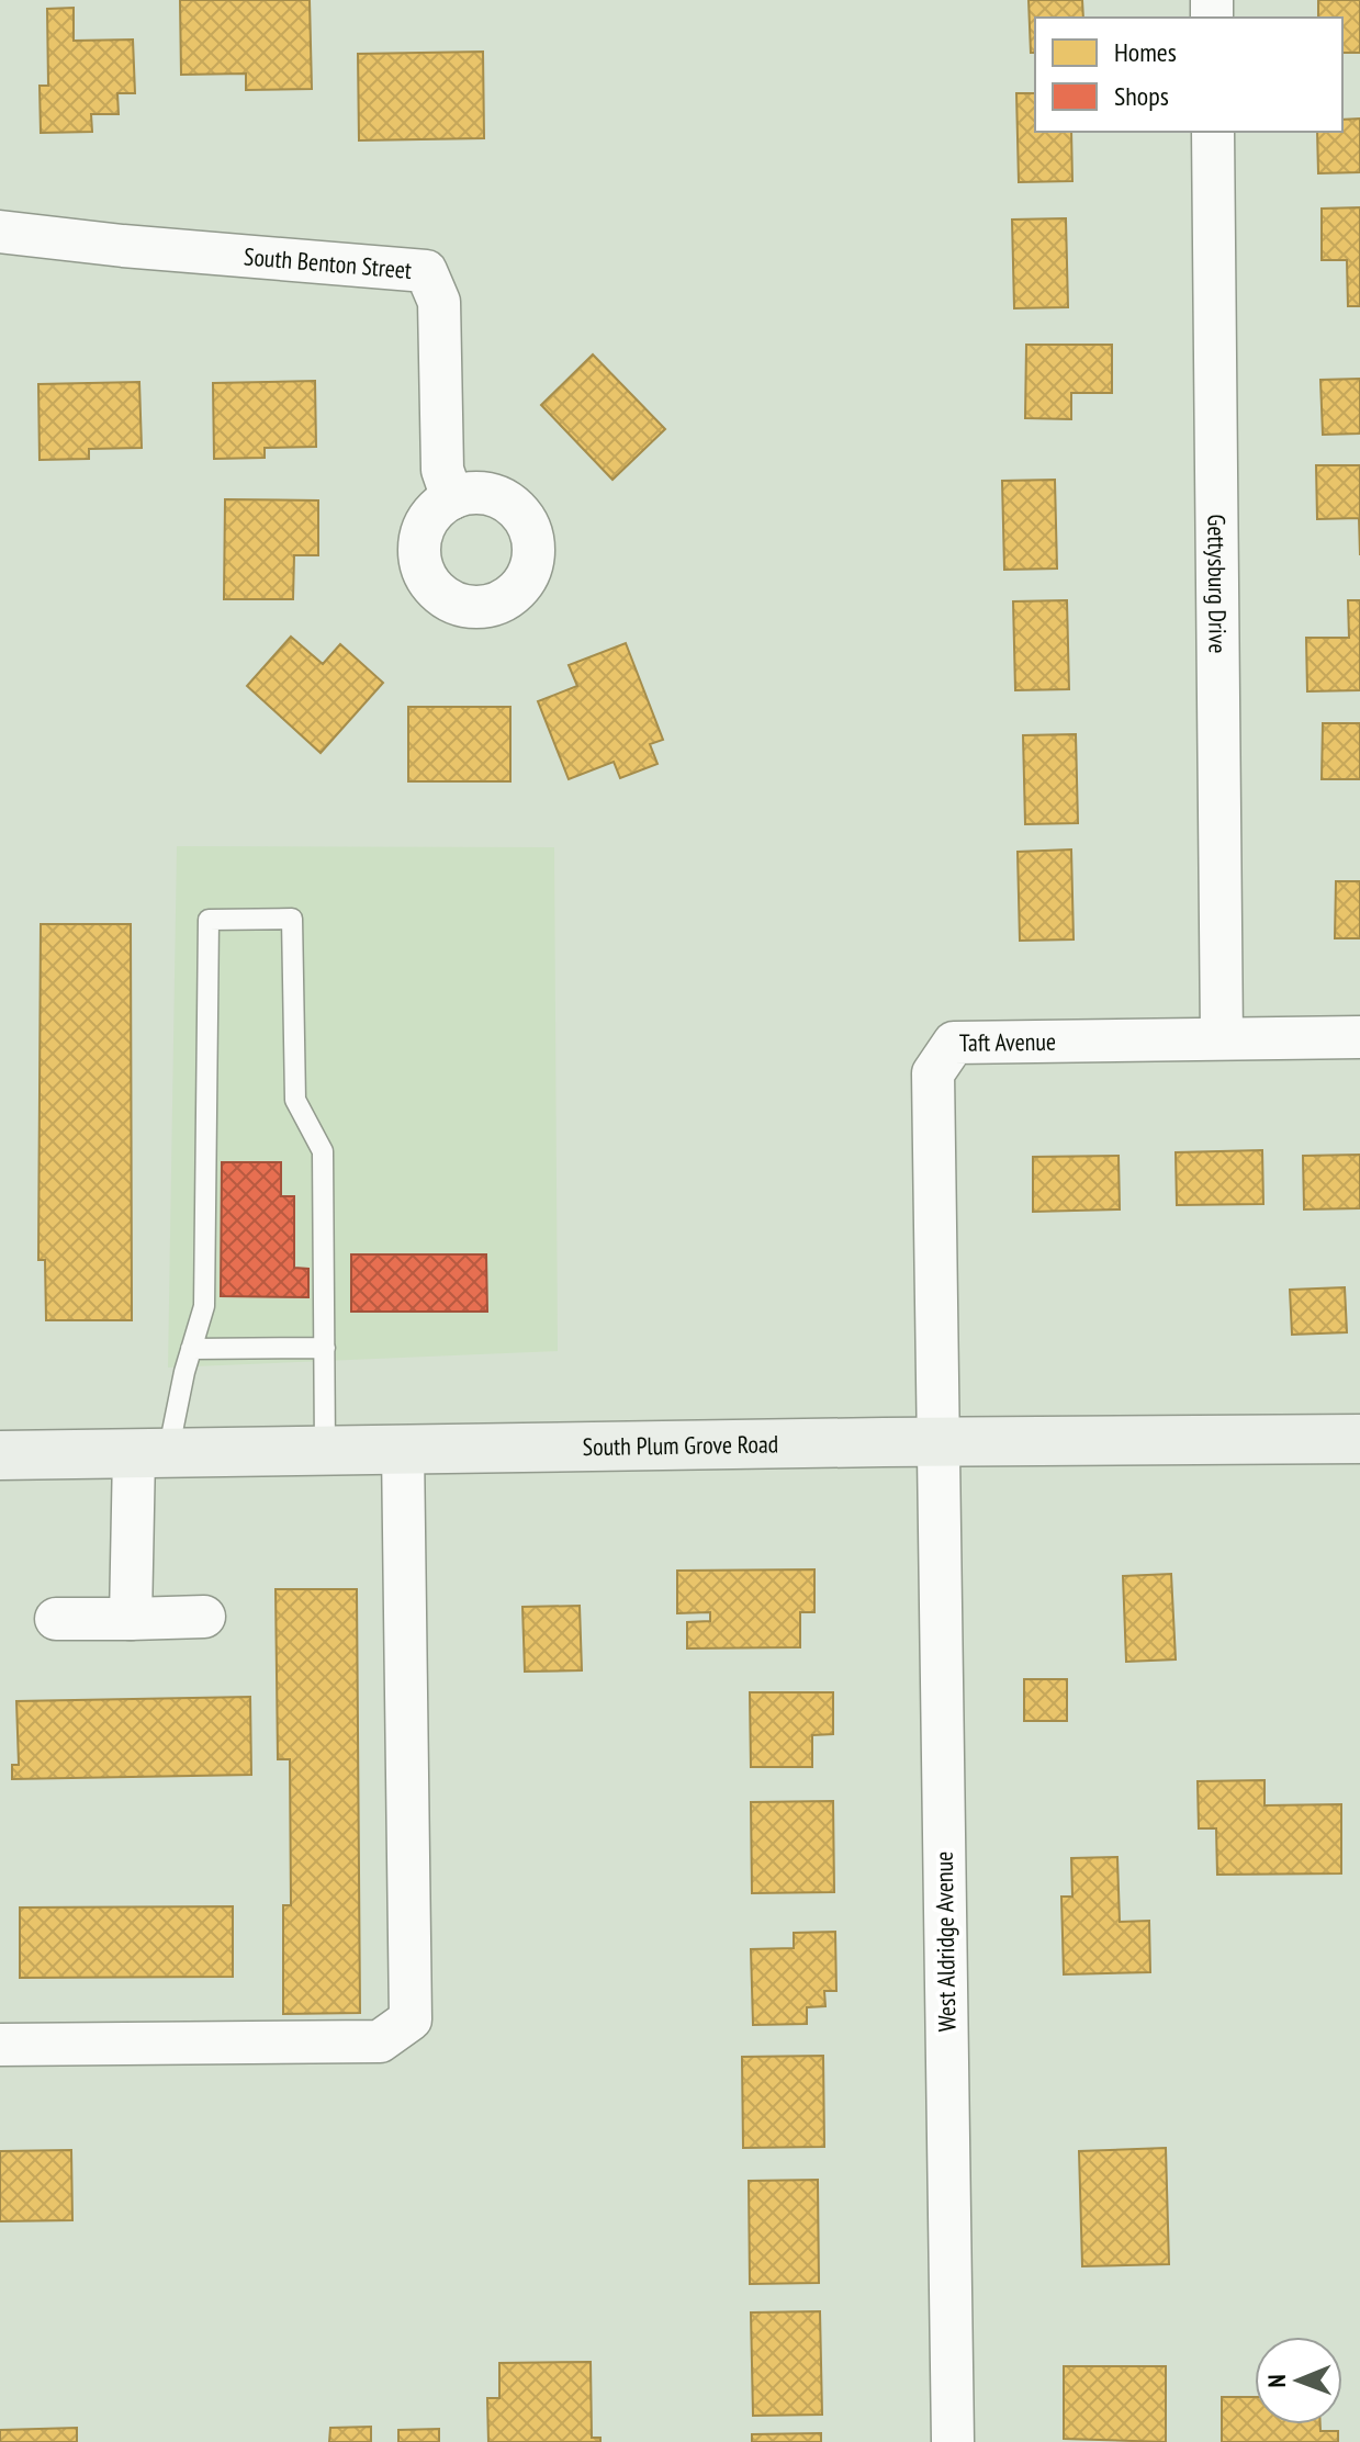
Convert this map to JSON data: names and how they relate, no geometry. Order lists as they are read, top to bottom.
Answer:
{
  "streets": {
    "main road": ["South Plum Grove Road"],
    "street": [
      "South Benton Street",
      "Gettysburg Drive",
      "Taft Avenue",
      "West Aldridge Avenue"
    ]
  },
  "crossings": [
    ["Gettysburg Drive", "Taft Avenue"],
    ["Taft Avenue", "South Plum Grove Road"],
    ["Taft Avenue", "West Aldridge Avenue"],
    ["South Plum Grove Road", "West Aldridge Avenue"]
  ],
  "legend": ["Homes", "Shops"],
  "north": "left"
}
